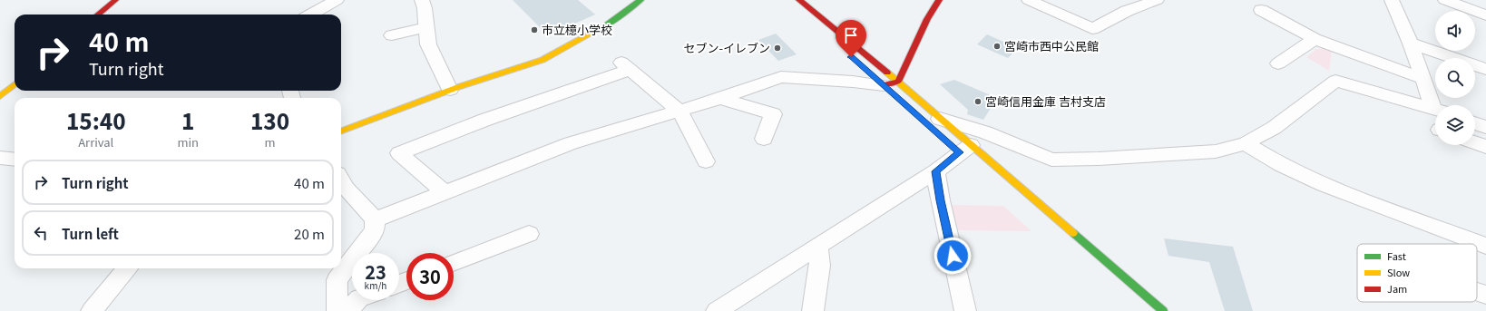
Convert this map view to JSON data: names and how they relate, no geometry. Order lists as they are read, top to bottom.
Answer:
{
  "places": [
    "市立檍小学校",
    "宮崎市西中公民館",
    "セブン-イレブン",
    "宮崎信用金庫 吉村支店"
  ],
  "legend": ["Fast", "Slow", "Jam"],
  "page": {
    "turn": ["40 m", "Turn right"],
    "eta": [
      "15:40",
      "Arrival",
      "1",
      "min",
      "130",
      "m"
    ],
    "list": [
      {
        "name": "Turn right",
        "value": "40 m"
      },
      {
        "name": "Turn left",
        "value": "20 m"
      }
    ],
    "speed": "23 km/h",
    "limit": "30"
  }
}
